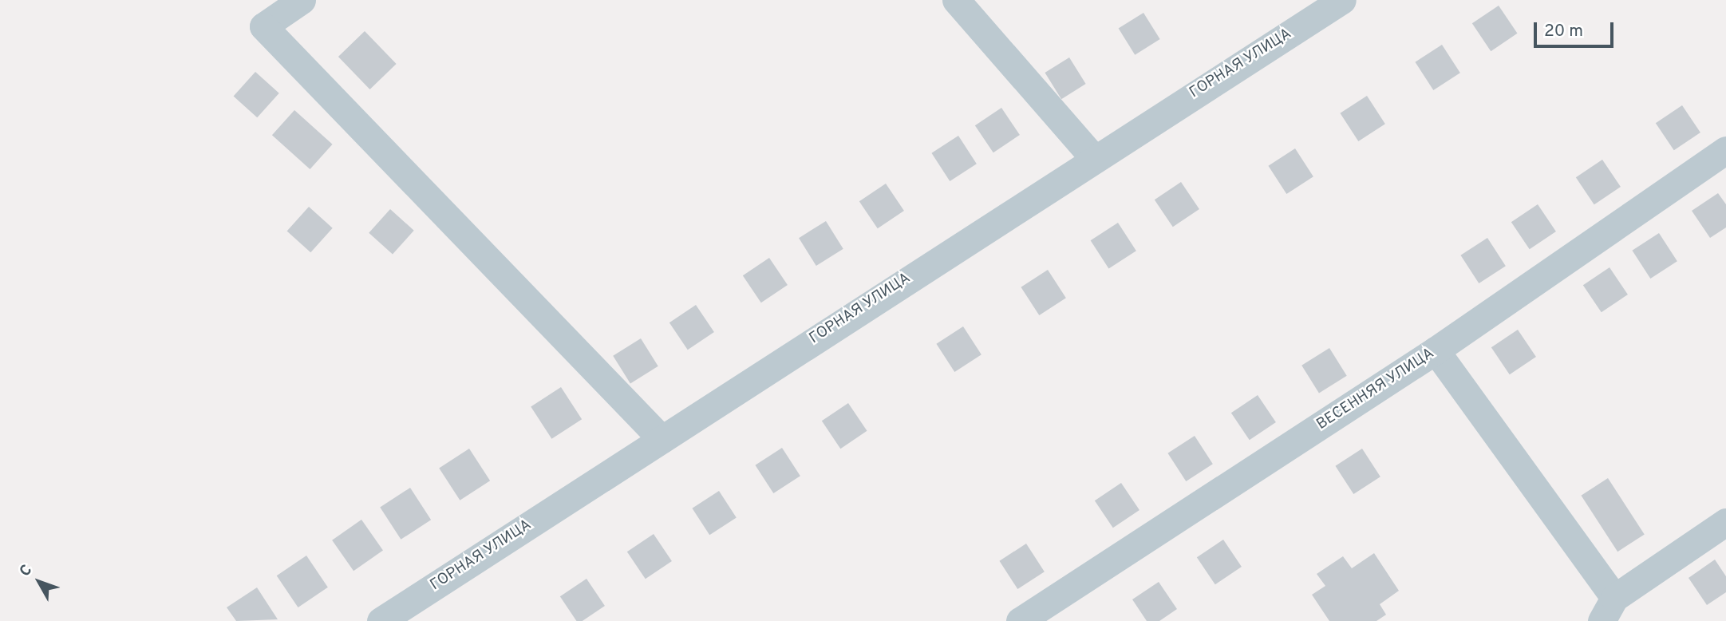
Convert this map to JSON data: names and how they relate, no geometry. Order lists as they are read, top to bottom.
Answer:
{
  "streets": {
    "street": ["ГОРНАЯ УЛИЦА", "ВЕСЕННЯЯ УЛИЦА"]
  },
  "scale_bar": "20 m",
  "north": "top left"
}
